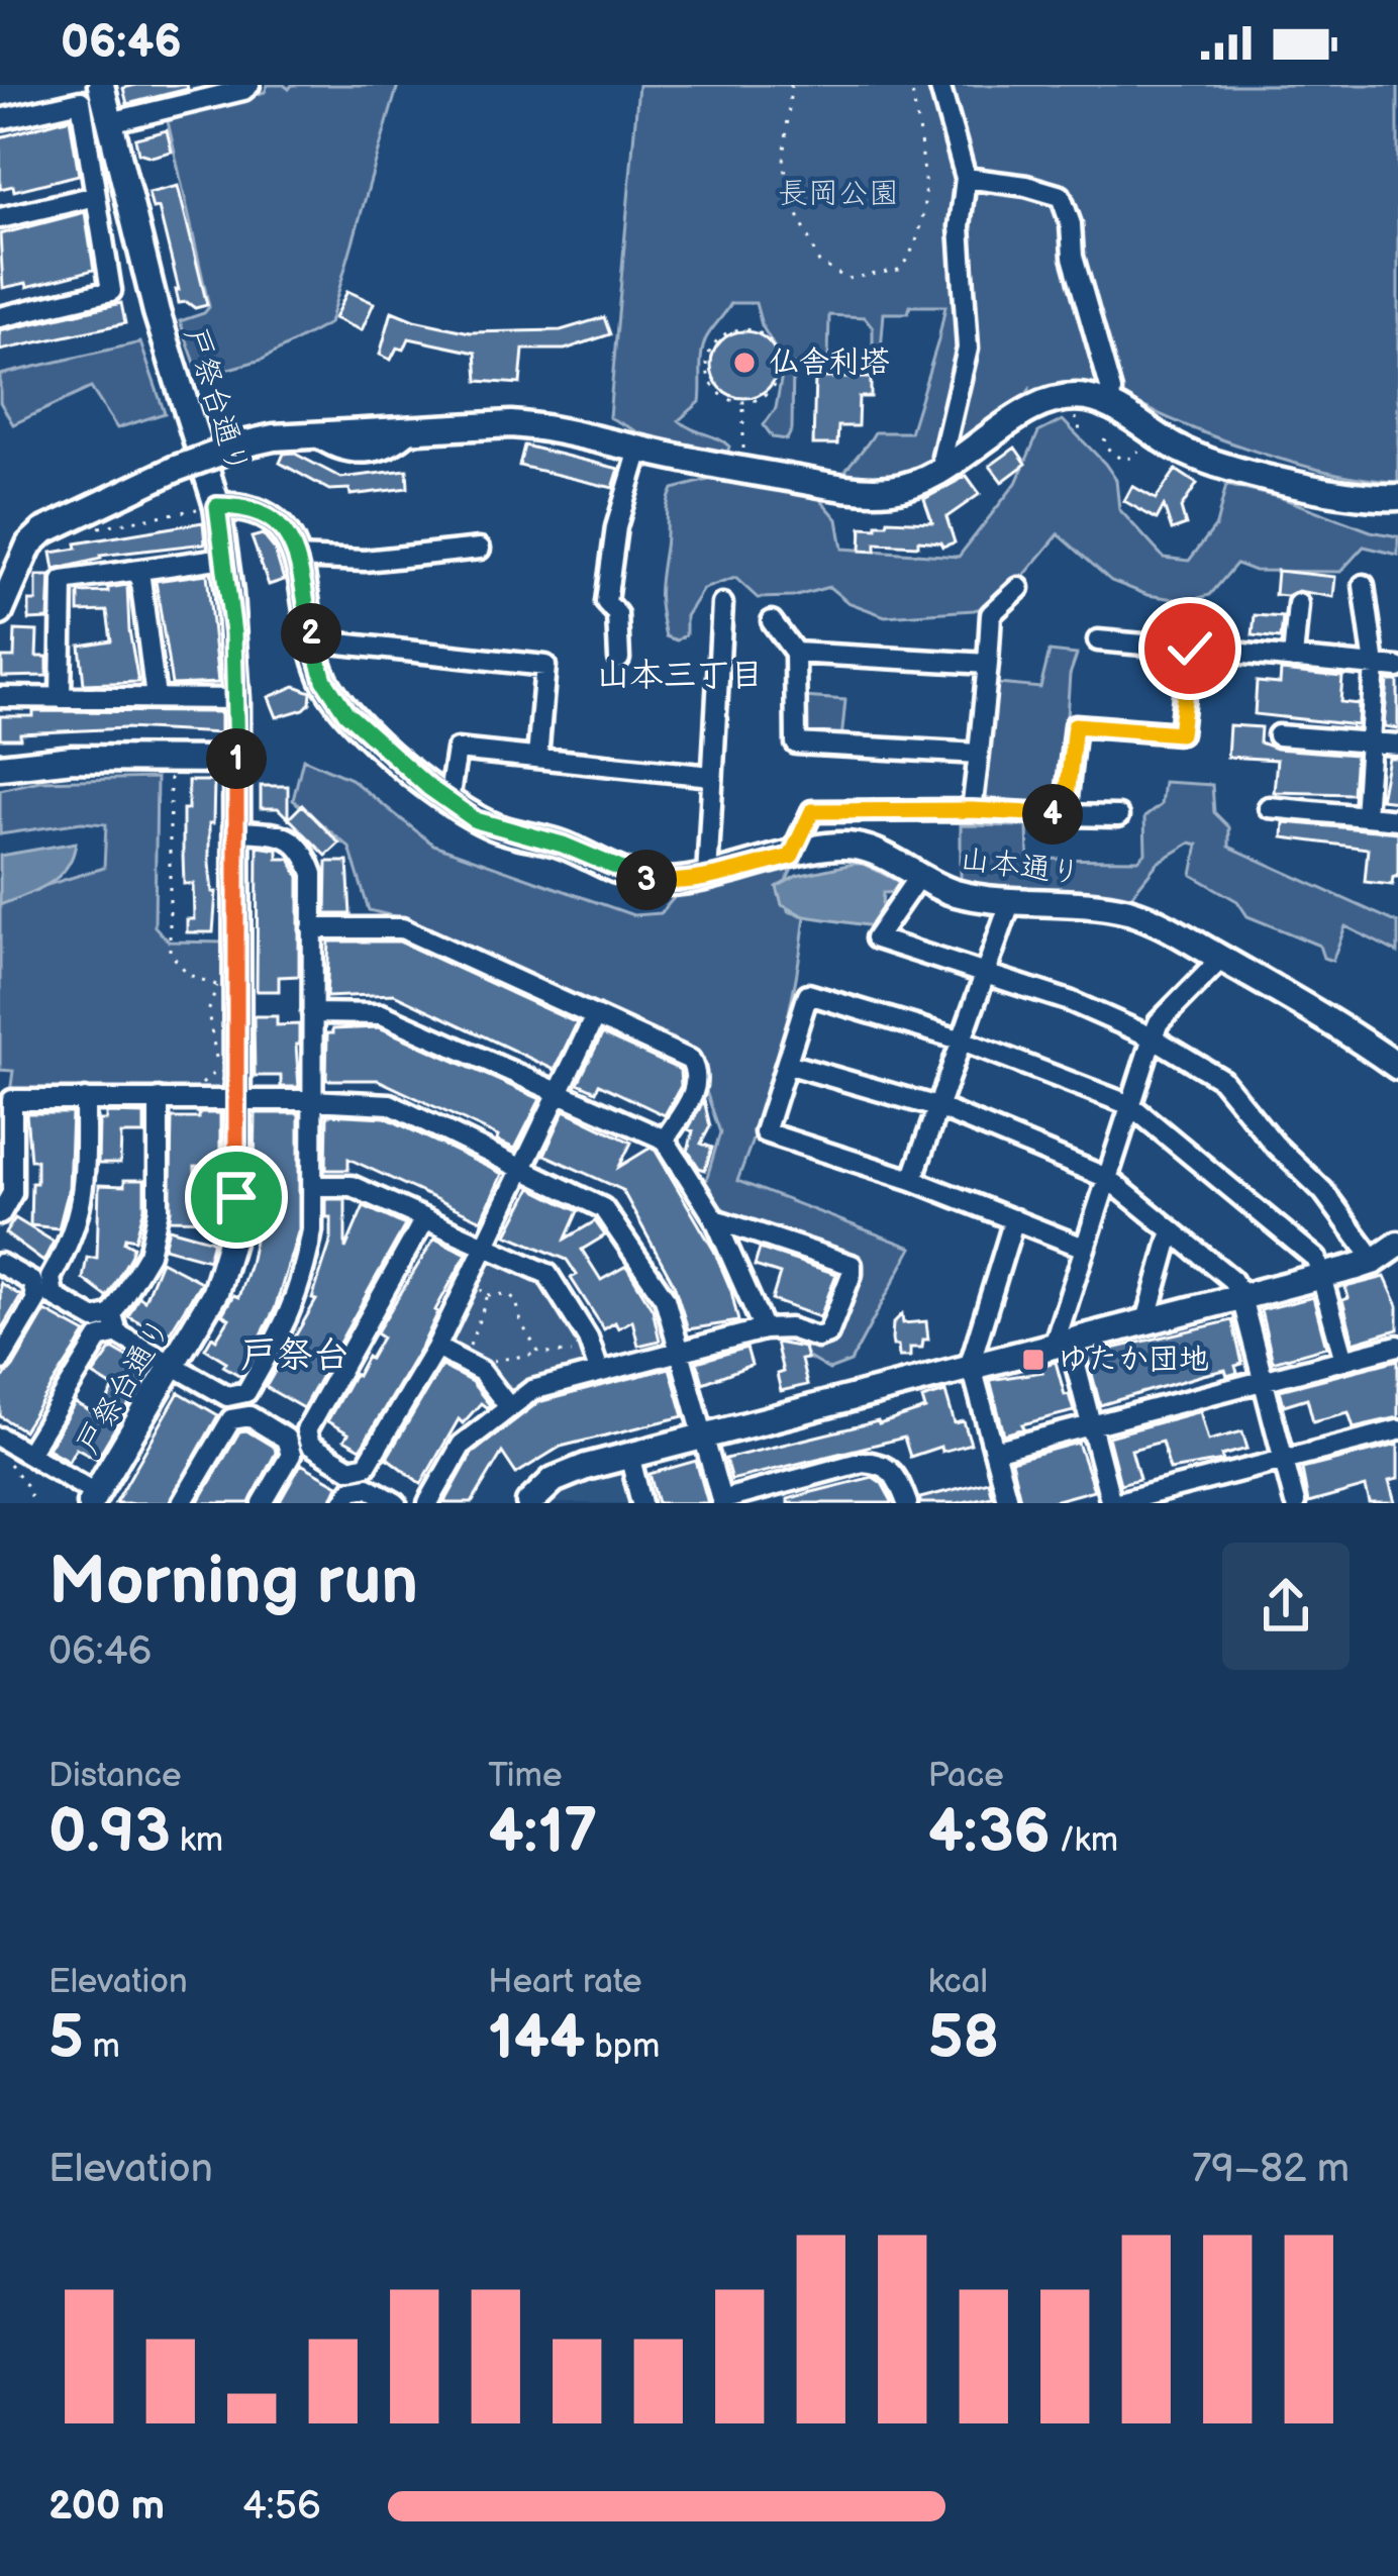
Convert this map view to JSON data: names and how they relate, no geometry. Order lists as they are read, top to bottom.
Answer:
{
  "streets": {
    "street": ["戸祭台通り", "山本通り"]
  },
  "crossings": [
    ["戸祭台通り", "山本通り"]
  ],
  "districts": ["山本三丁目", "戸祭台"],
  "parks": ["長岡公園"],
  "places": {
    "other": ["仏舎利塔"],
    "transit": ["ゆたか団地"]
  },
  "page": {
    "status": "06:46",
    "pins": [
      "2",
      "1",
      "4",
      "3"
    ],
    "heading": ["Morning run", "06:46"],
    "stats": [
      ["Distance", "0.93 km"],
      ["Time", "4:17"],
      ["Pace", "4:36 /km"],
      ["Elevation", "5 m"],
      ["Heart rate", "144 bpm"],
      ["kcal", "58"]
    ],
    "chart": ["Elevation", "79–82 m"],
    "list": [
      {
        "name": "200 m",
        "note": "4:56"
      }
    ]
  }
}
